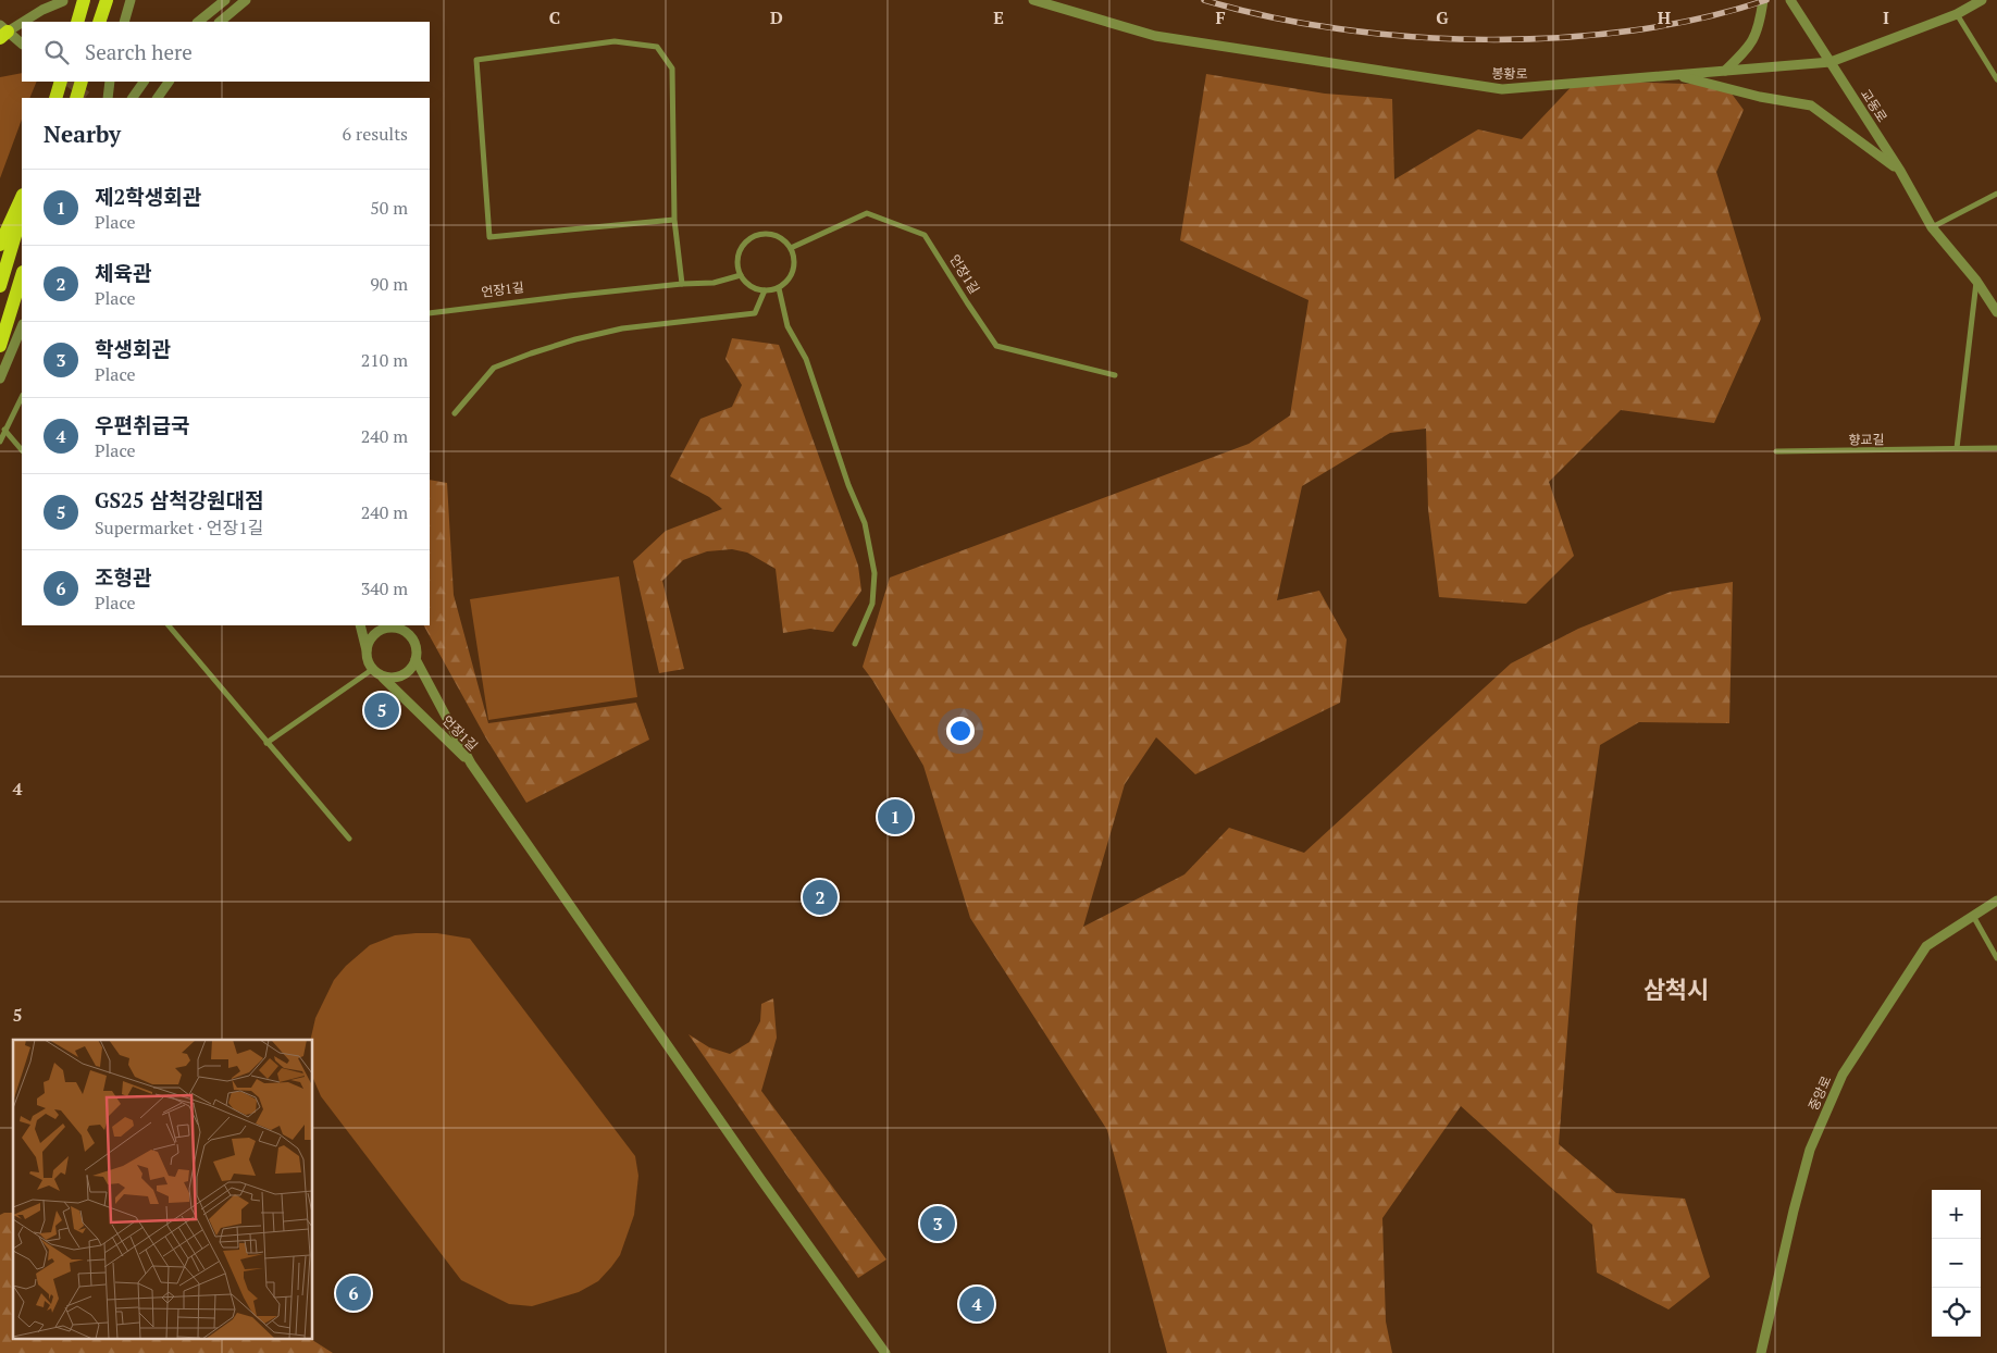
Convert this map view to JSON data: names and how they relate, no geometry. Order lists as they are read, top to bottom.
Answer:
{
  "streets": {
    "street": [
      "봉황로",
      "교동로",
      "언장1길",
      "향교길",
      "중앙로"
    ]
  },
  "crossings": [
    ["봉황로", "교동로"]
  ],
  "districts": ["삼척시"],
  "page": {
    "search": "Search here",
    "heading": ["Nearby", "6 results"],
    "list": [
      {
        "mark": "1",
        "name": "제2학생회관",
        "note": "Place",
        "value": "50 m"
      },
      {
        "mark": "2",
        "name": "체육관",
        "note": "Place",
        "value": "90 m"
      },
      {
        "mark": "3",
        "name": "학생회관",
        "note": "Place",
        "value": "210 m"
      },
      {
        "mark": "4",
        "name": "우편취급국",
        "note": "Place",
        "value": "240 m"
      },
      {
        "mark": "5",
        "name": "GS25 삼척강원대점",
        "note": "Supermarket · 언장1길",
        "value": "240 m"
      },
      {
        "mark": "6",
        "name": "조형관",
        "note": "Place",
        "value": "340 m"
      }
    ],
    "pins": [
      "5",
      "1",
      "2",
      "3",
      "6",
      "4"
    ],
    "map_buttons": ["+", "−"]
  },
  "grid": {
    "columns": [
      "C",
      "D",
      "E",
      "F",
      "G",
      "H",
      "I"
    ],
    "rows": ["4", "5"]
  }
}
